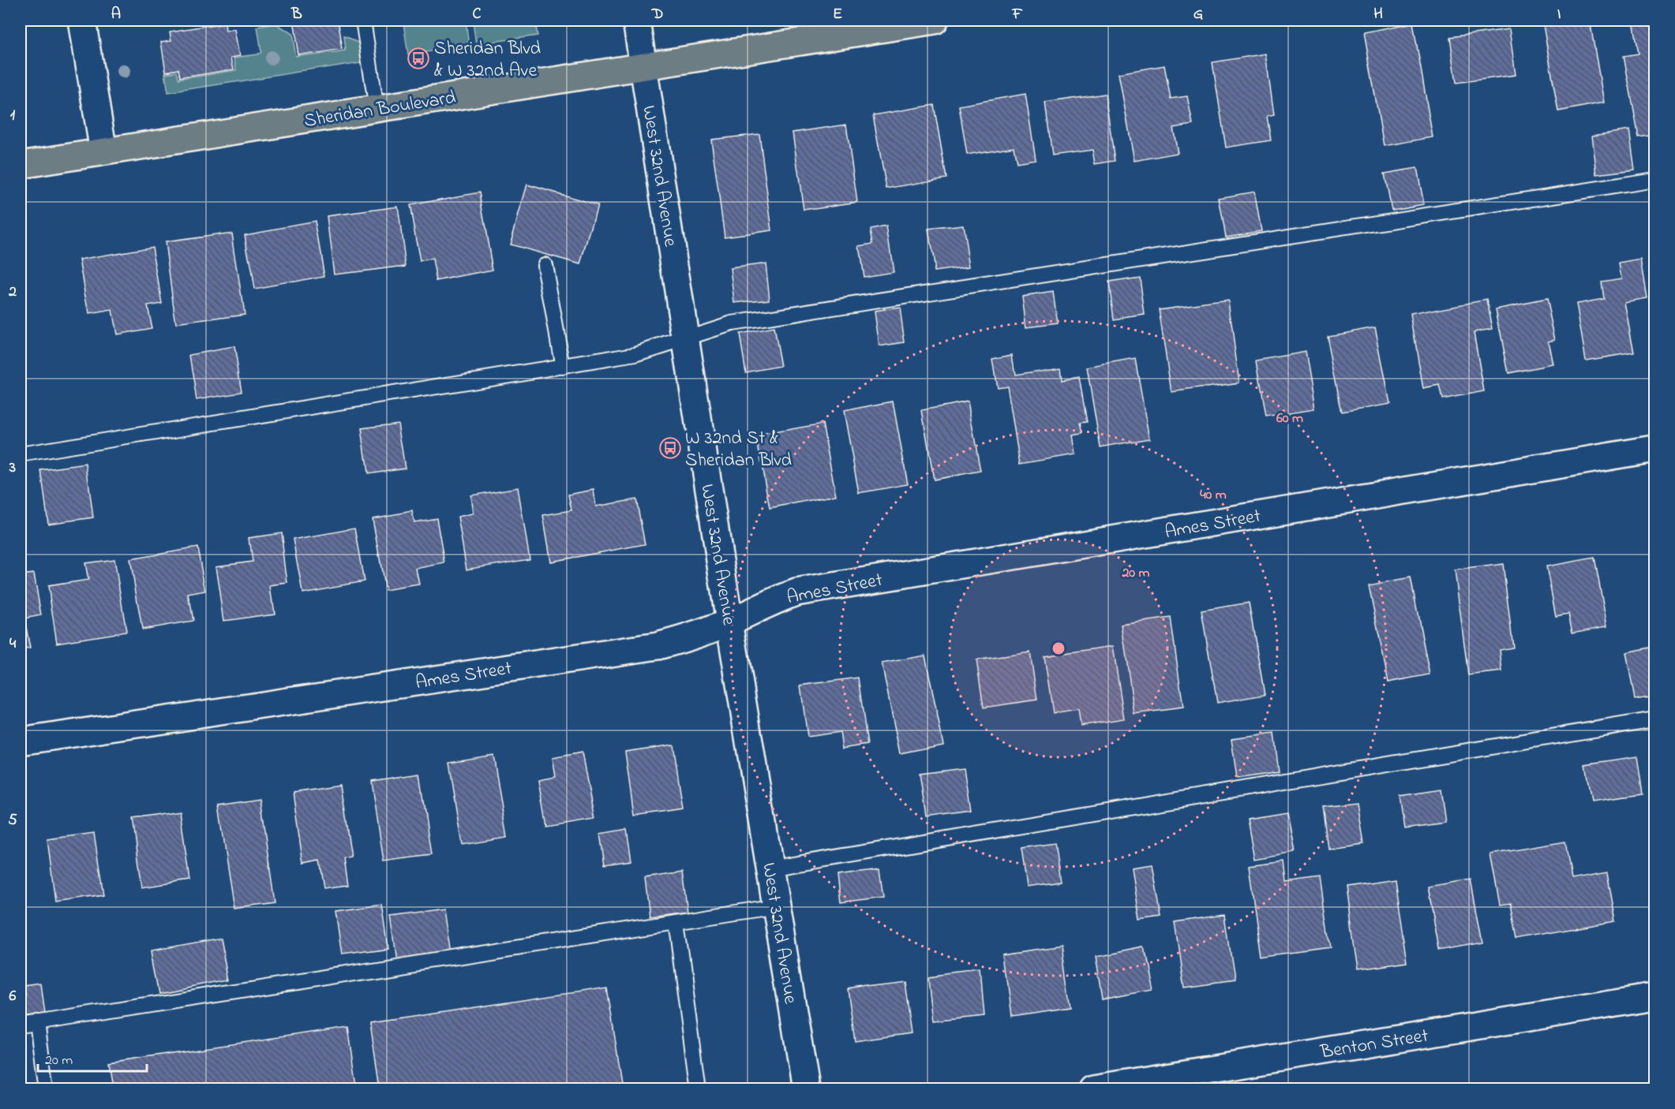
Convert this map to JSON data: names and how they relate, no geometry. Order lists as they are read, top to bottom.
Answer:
{
  "streets": {
    "main road": ["Sheridan Boulevard"],
    "street": ["West 32nd Avenue", "Ames Street", "Benton Street"]
  },
  "crossings": [
    ["Sheridan Boulevard", "West 32nd Avenue"],
    ["West 32nd Avenue", "Ames Street"]
  ],
  "places": {
    "bus stop": ["Sheridan Blvd & W 32nd Ave", "W 32nd St & Sheridan Blvd"]
  },
  "scale_bar": "20 m",
  "grid": {
    "columns": [
      "A",
      "B",
      "C",
      "D",
      "E",
      "F",
      "G",
      "H",
      "I"
    ],
    "rows": [
      "1",
      "2",
      "3",
      "4",
      "5",
      "6"
    ]
  },
  "rings": ["60 m", "40 m", "20 m"]
}
